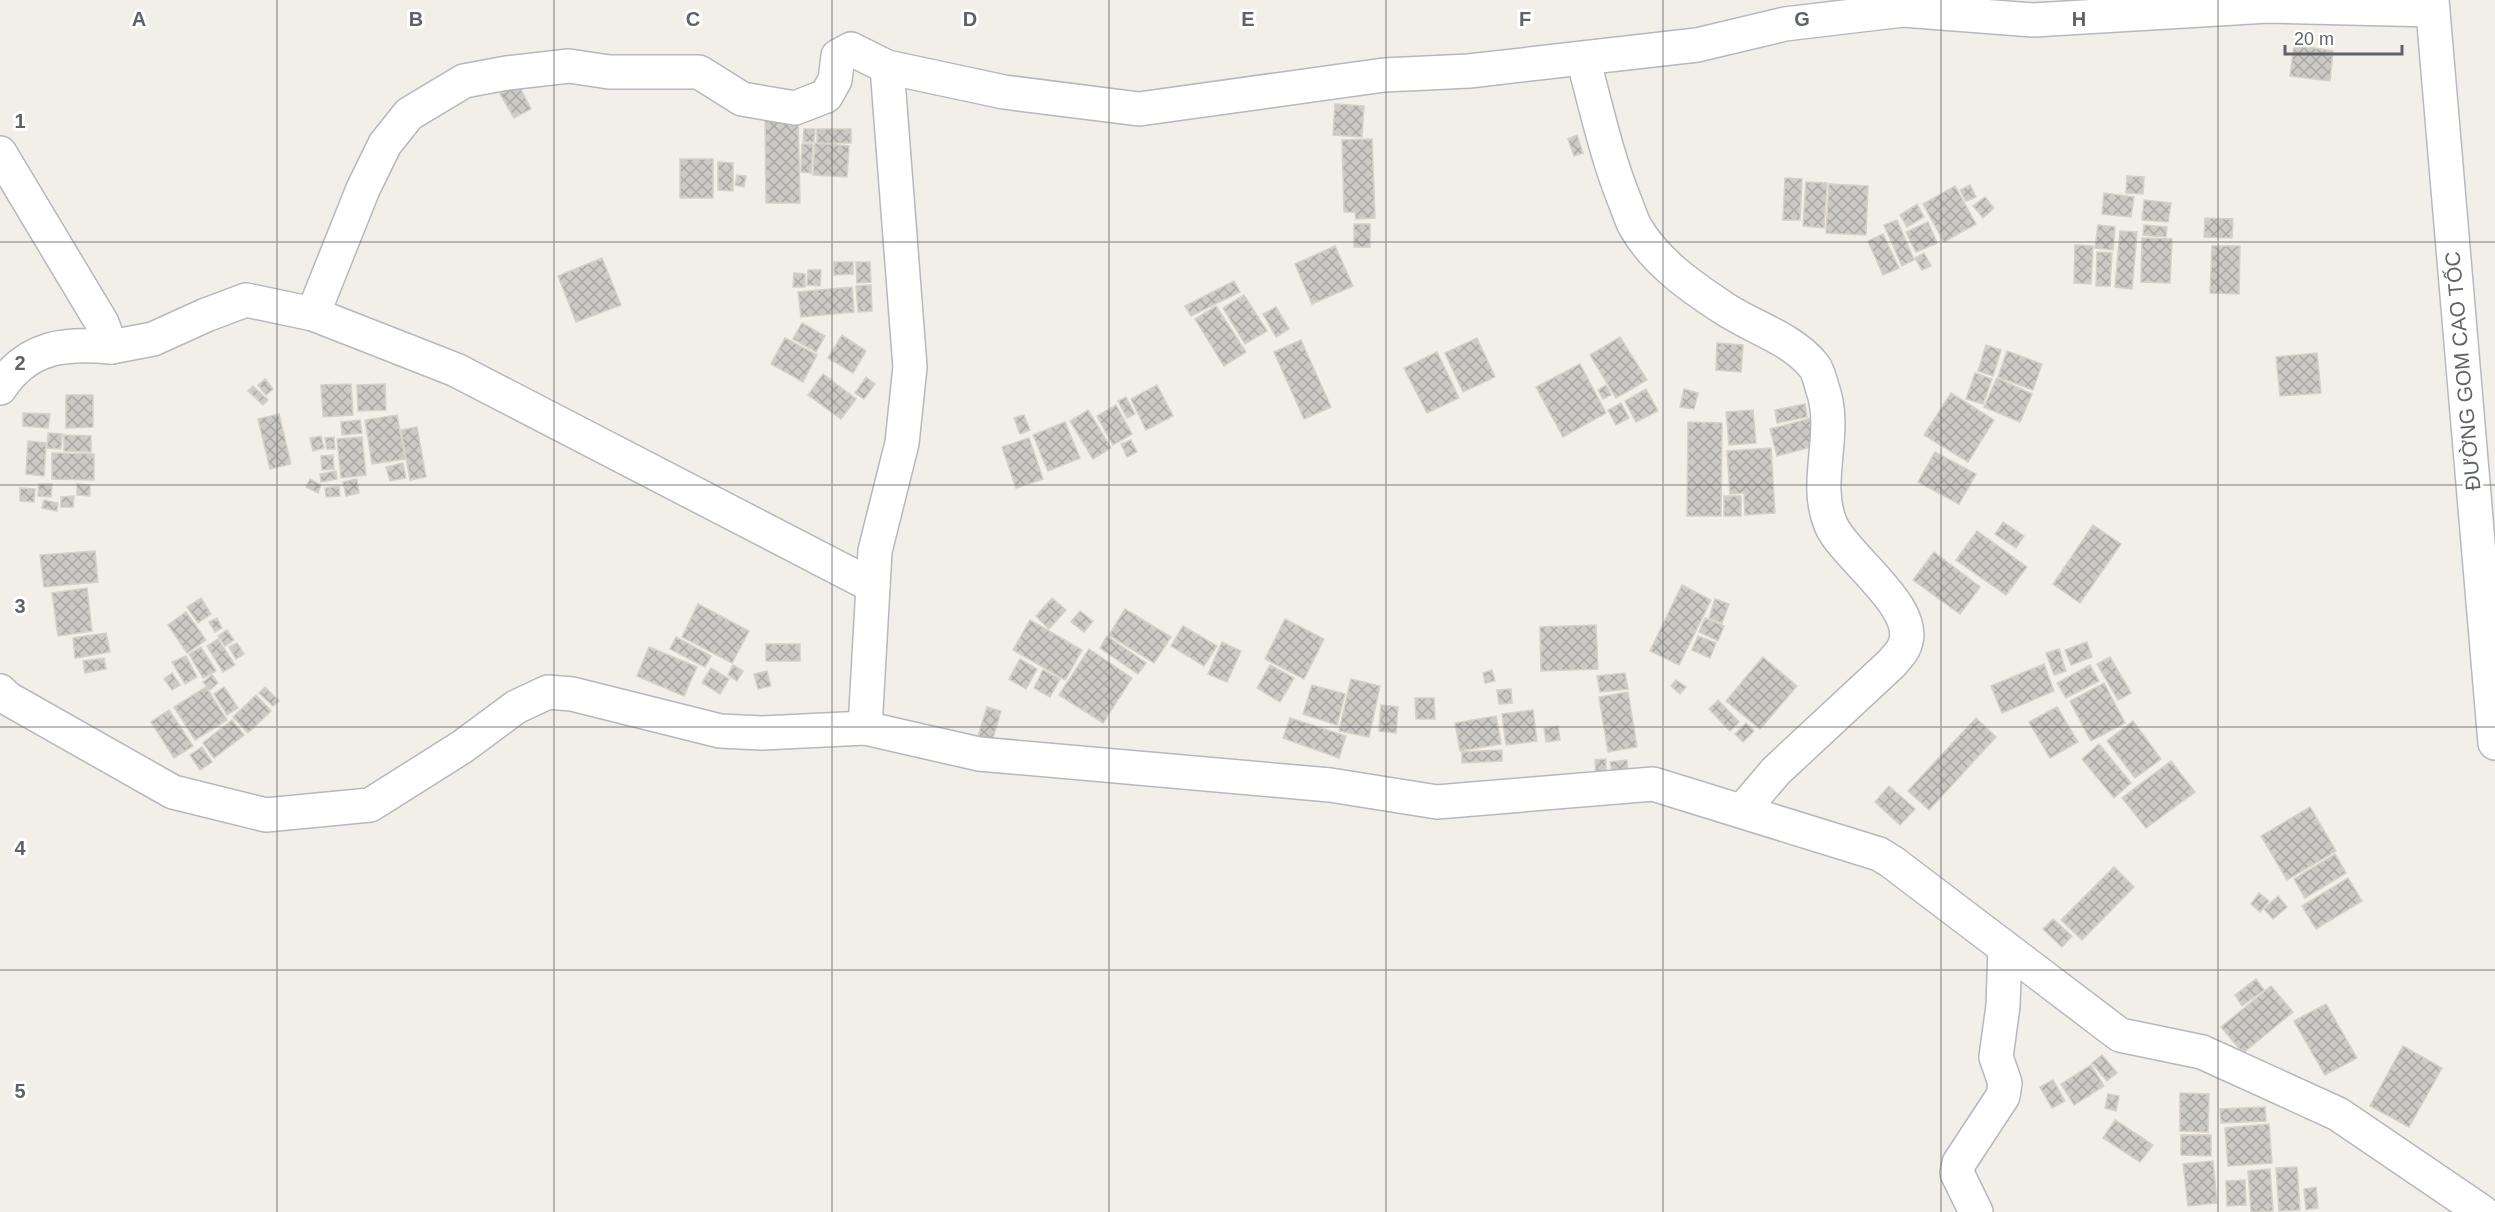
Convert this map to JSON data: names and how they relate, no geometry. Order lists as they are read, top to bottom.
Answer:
{
  "streets": {
    "street": ["ĐƯỜNG GOM CAO TỐC"]
  },
  "scale_bar": "20 m",
  "grid": {
    "columns": [
      "A",
      "B",
      "C",
      "D",
      "E",
      "F",
      "G",
      "H"
    ],
    "rows": [
      "1",
      "2",
      "3",
      "4",
      "5"
    ]
  }
}
